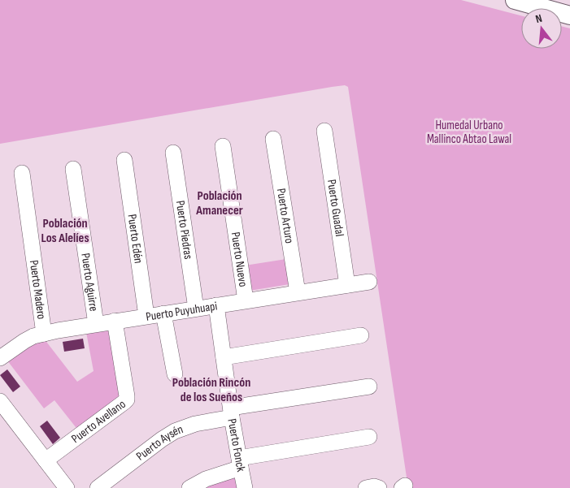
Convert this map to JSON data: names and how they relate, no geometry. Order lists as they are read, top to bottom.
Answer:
{
  "streets": {
    "street": [
      "Puerto Guadal",
      "Puerto Arturo",
      "Puerto Piedras",
      "Puerto Edén",
      "Puerto Nuevo",
      "Puerto Aguirre",
      "Puerto Madero",
      "Puerto Puyuhuapi",
      "Puerto Avellano",
      "Puerto Aysén",
      "Puerto Fonck"
    ]
  },
  "crossings": [
    ["Puerto Guadal", "Puerto Puyuhuapi"],
    ["Puerto Arturo", "Puerto Puyuhuapi"],
    ["Puerto Piedras", "Puerto Puyuhuapi"],
    ["Puerto Edén", "Puerto Puyuhuapi"],
    ["Puerto Nuevo", "Puerto Puyuhuapi"],
    ["Puerto Aguirre", "Puerto Puyuhuapi"],
    ["Puerto Madero", "Puerto Puyuhuapi"],
    ["Puerto Puyuhuapi", "Puerto Avellano"],
    ["Puerto Puyuhuapi", "Puerto Fonck"],
    ["Puerto Aysén", "Puerto Fonck"]
  ],
  "districts": ["Población Amanecer", "Población Los Alelíes", "Población Rincón de los Sueños"],
  "parks": ["Humedal Urbano Mallinco Abtao Lawal"],
  "north": "top"
}
